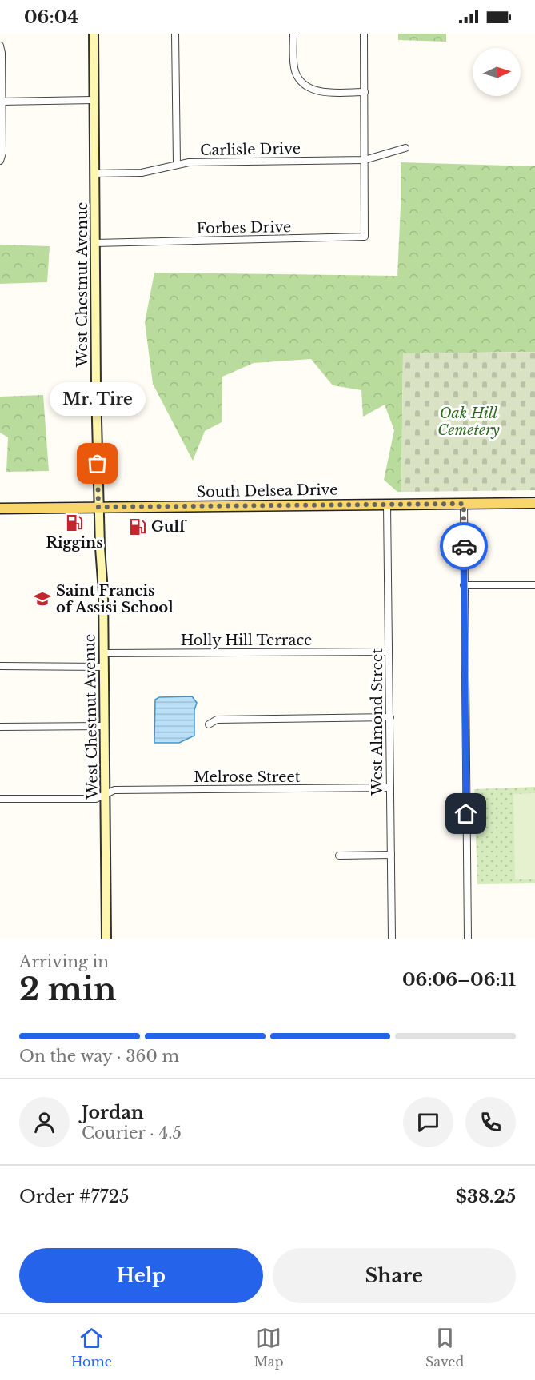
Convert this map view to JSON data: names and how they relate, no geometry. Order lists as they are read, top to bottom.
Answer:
{
  "streets": {
    "main road": ["South Delsea Drive"],
    "street": [
      "Carlisle Drive",
      "Forbes Drive",
      "West Chestnut Avenue",
      "Holly Hill Terrace",
      "West Almond Street",
      "Melrose Street"
    ]
  },
  "crossings": [
    ["Carlisle Drive", "Forbes Drive"],
    ["Carlisle Drive", "West Chestnut Avenue"],
    ["Forbes Drive", "West Chestnut Avenue"],
    ["West Chestnut Avenue", "South Delsea Drive"],
    ["West Chestnut Avenue", "Holly Hill Terrace"],
    ["West Chestnut Avenue", "Melrose Street"],
    ["South Delsea Drive", "West Almond Street"],
    ["Holly Hill Terrace", "West Almond Street"],
    ["West Almond Street", "Melrose Street"]
  ],
  "parks": ["Oak Hill Cemetery"],
  "places": {
    "other": ["Mr. Tire"],
    "fuel station": ["Riggins", "Gulf"],
    "school or university": ["Saint Francis of Assisi School"]
  },
  "north": "right",
  "page": {
    "status": "06:04",
    "bubble": "Mr. Tire",
    "heading": ["2 min", "Arriving in", "06:06–06:11"],
    "panel": [
      "Jordan",
      "Courier · 4.5",
      "Order #7725",
      "$38.25"
    ],
    "bar": "On the way · 360 m",
    "buttons": ["Help", "Share"],
    "tabs": ["Home", "Map", "Saved"]
  }
}
